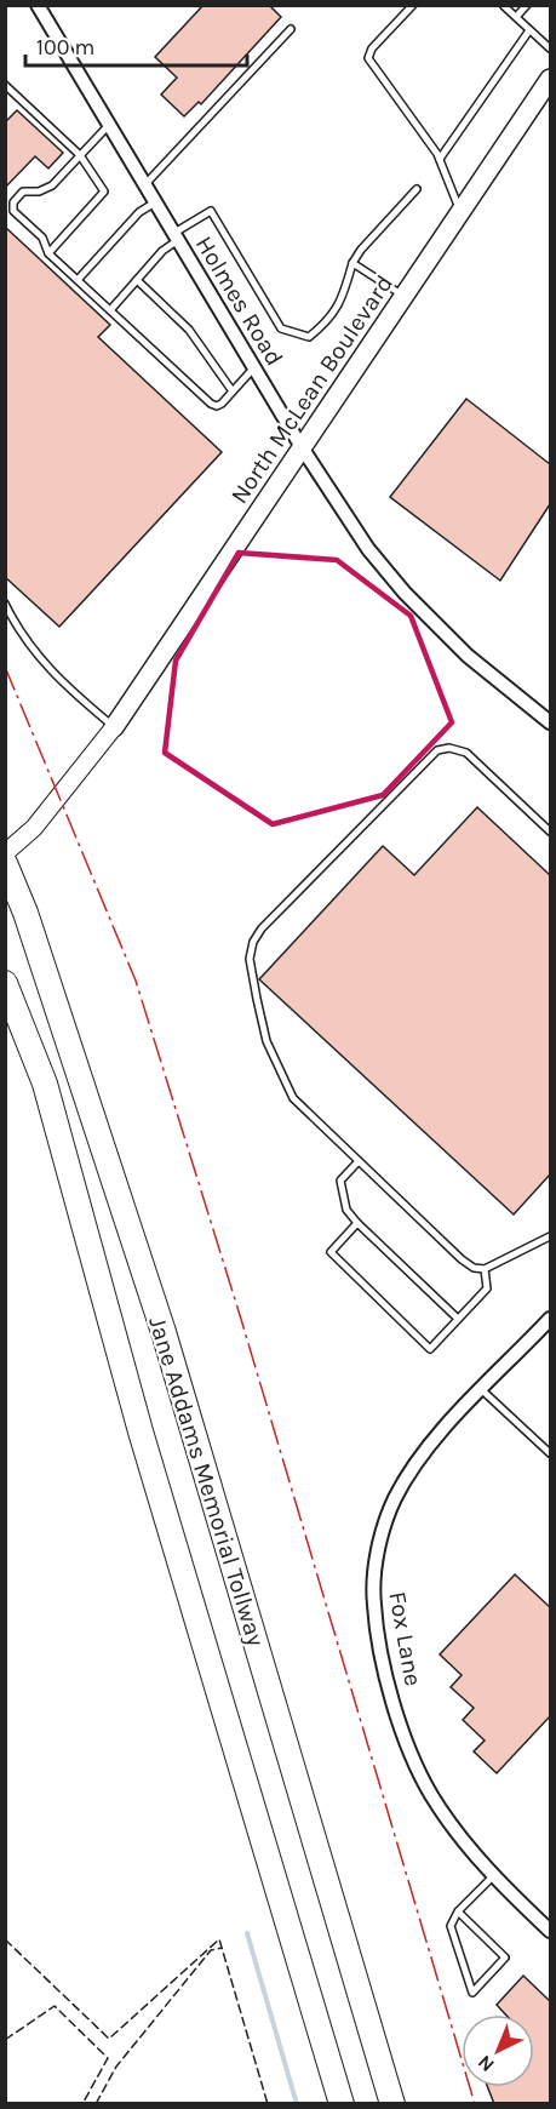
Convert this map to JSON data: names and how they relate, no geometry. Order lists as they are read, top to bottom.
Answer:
{
  "streets": {
    "highway": ["Jane Addams Memorial Tollway"],
    "main road": ["North McLean Boulevard"],
    "street": ["Holmes Road", "Fox Lane"]
  },
  "crossings": [
    ["Holmes Road", "North McLean Boulevard"]
  ],
  "scale_bar": "100 m",
  "north": "bottom left"
}
